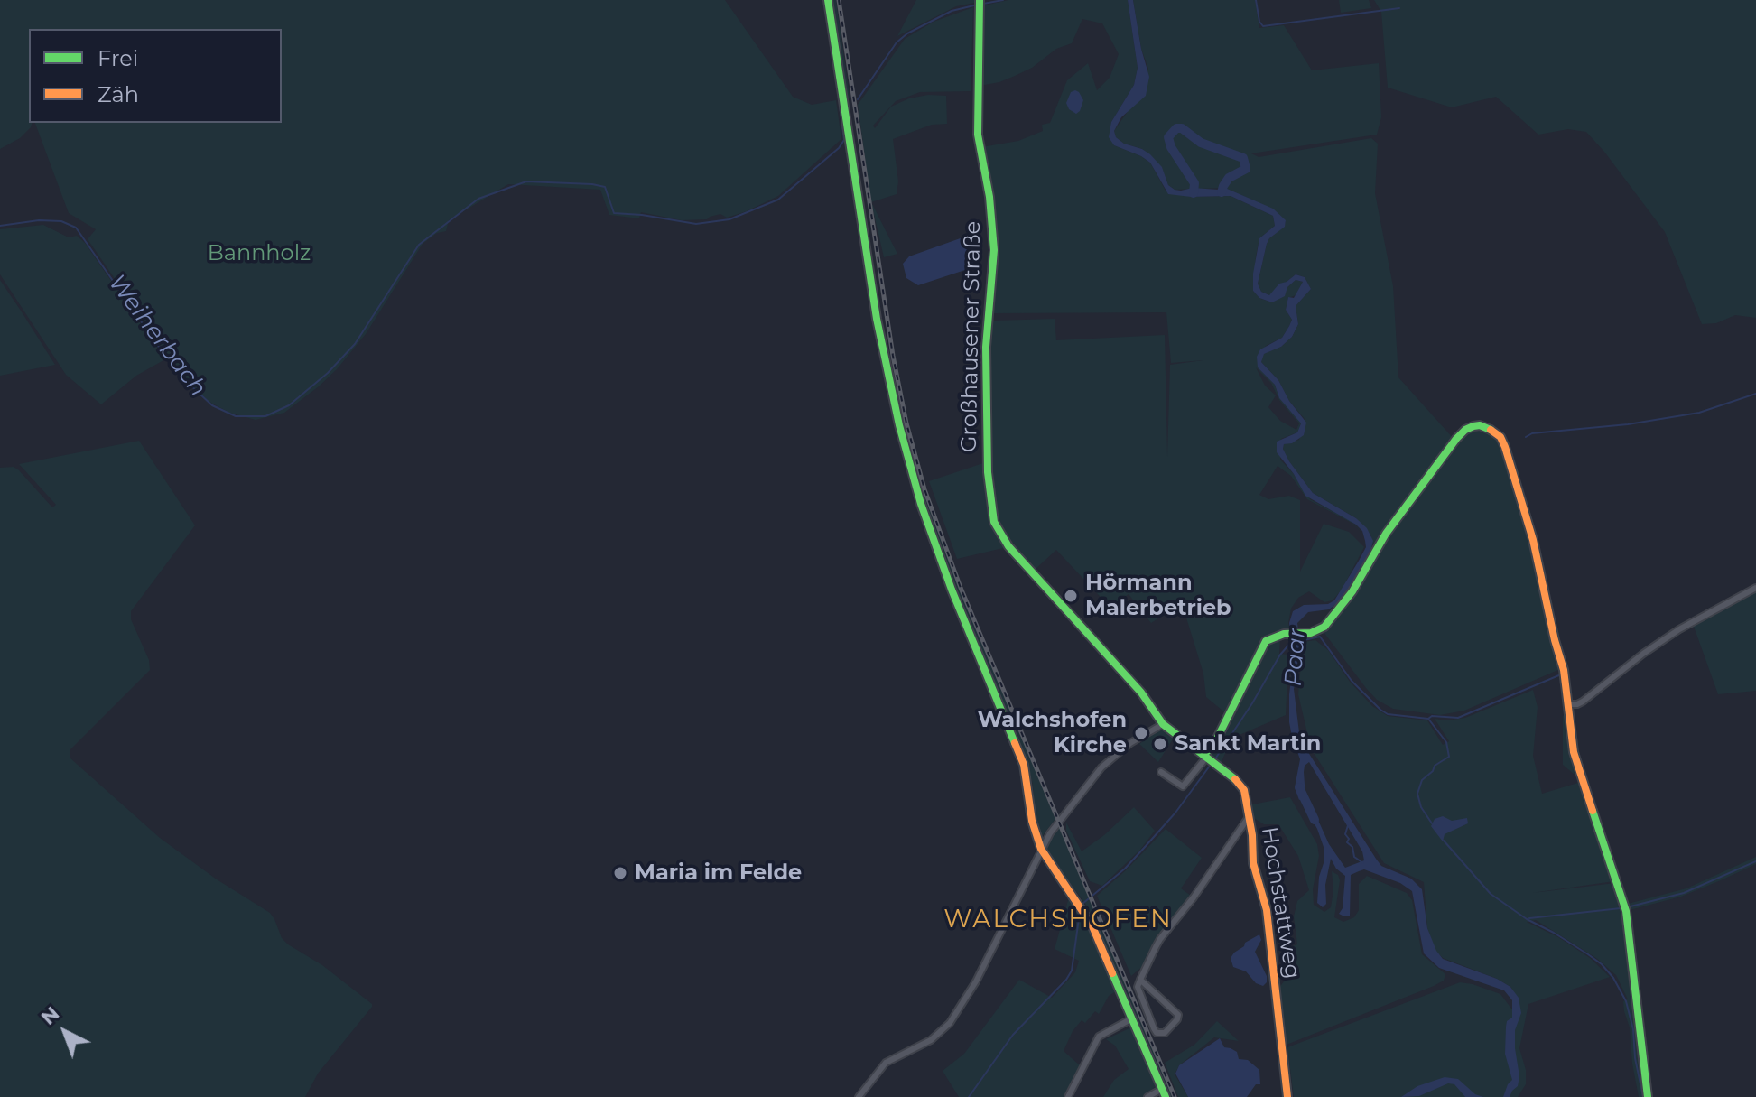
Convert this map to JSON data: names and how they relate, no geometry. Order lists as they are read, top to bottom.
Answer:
{
  "streets": {
    "street": ["Großhausener Straße", "Hochstattweg"]
  },
  "crossings": [
    ["Großhausener Straße", "Hochstattweg"]
  ],
  "districts": ["WALCHSHOFEN"],
  "water": ["Weiherbach", "Paar"],
  "parks": ["Bannholz"],
  "places": [
    "Hörmann Malerbetrieb",
    "Walchshofen Kirche",
    "Sankt Martin",
    "Maria im Felde"
  ],
  "legend": ["Frei", "Zäh"],
  "north": "top left"
}
